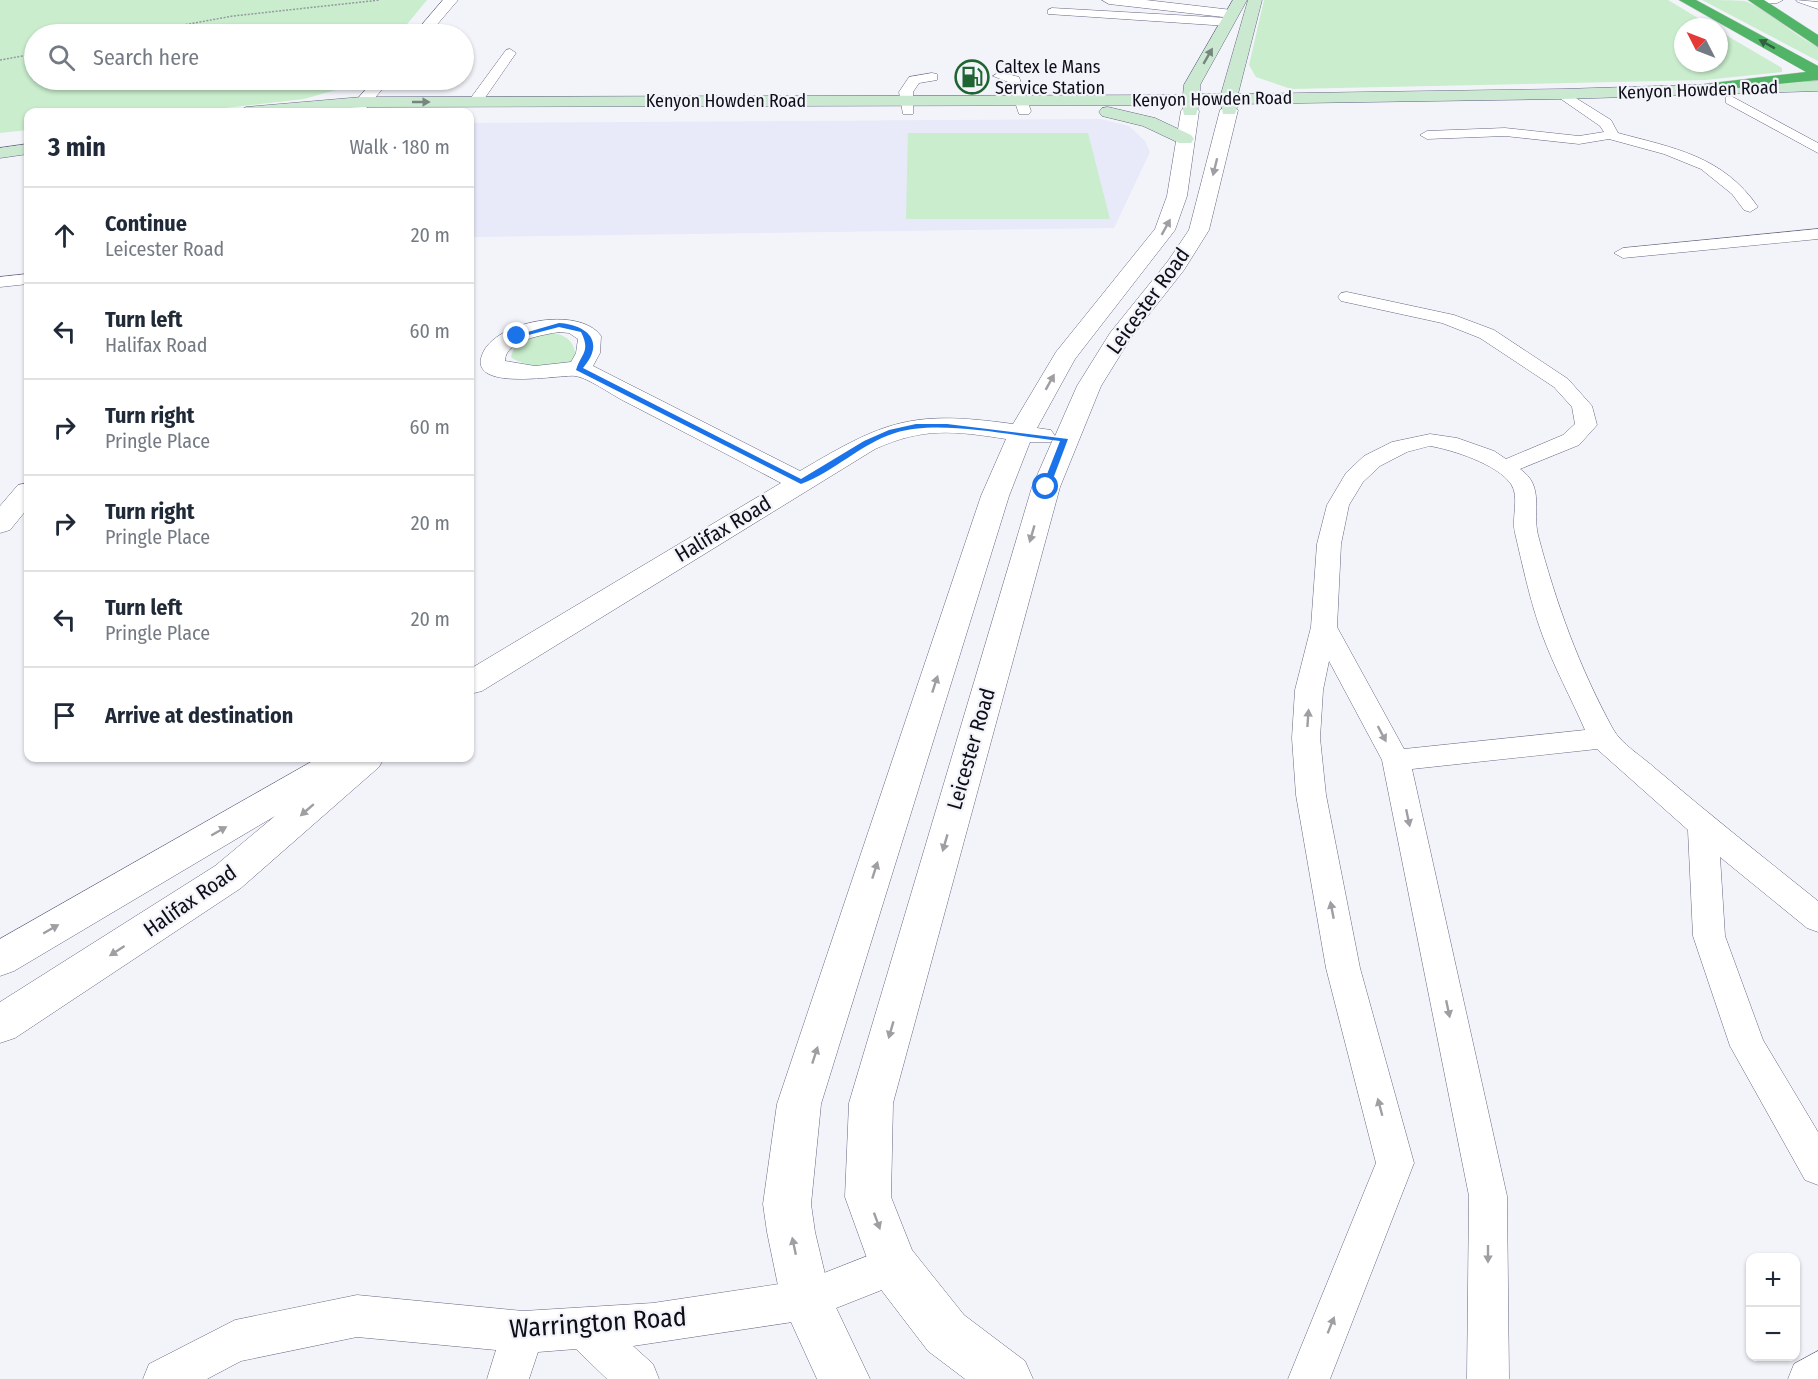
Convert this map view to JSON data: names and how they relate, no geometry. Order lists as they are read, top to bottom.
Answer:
{
  "streets": {
    "street": ["Kenyon Howden Road", "Leicester Road", "Halifax Road"],
    "lane": ["Warrington Road"]
  },
  "crossings": [
    ["Kenyon Howden Road", "Leicester Road"],
    ["Leicester Road", "Halifax Road"],
    ["Leicester Road", "Warrington Road"]
  ],
  "places": {
    "fuel station": ["Caltex le Mans Service Station"]
  },
  "north": "top left",
  "page": {
    "search": "Search here",
    "heading": ["3 min", "Walk · 180 m"],
    "list": [
      ["Continue", "Leicester Road", "20 m"],
      ["Turn left", "Halifax Road", "60 m"],
      ["Turn right", "Pringle Place", "60 m"],
      ["Turn right", "Pringle Place", "20 m"],
      ["Turn left", "Pringle Place", "20 m"],
      "Arrive at destination"
    ],
    "map_buttons": ["+", "−"]
  }
}
